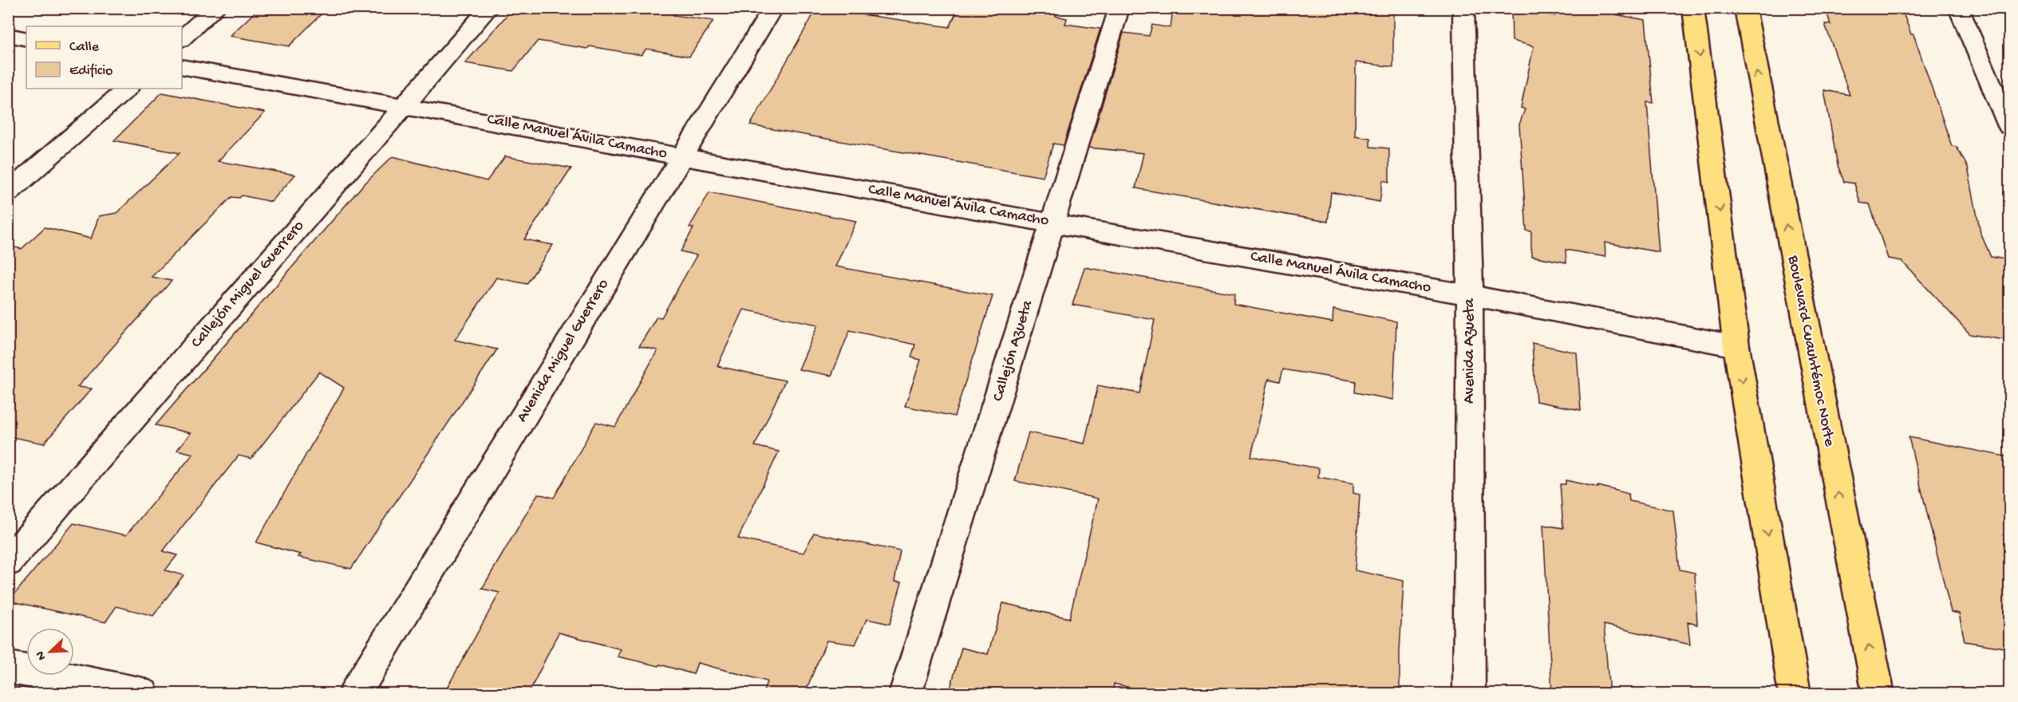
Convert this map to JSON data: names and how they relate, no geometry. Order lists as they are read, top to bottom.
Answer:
{
  "streets": {
    "main road": ["Boulevard Cuauhtémoc Norte"],
    "street": [
      "Calle Manuel Ávila Camacho",
      "Callejón Miguel Guerrero",
      "Avenida Miguel Guerrero",
      "Callejón Azueta",
      "Avenida Azueta"
    ]
  },
  "crossings": [
    ["Calle Manuel Ávila Camacho", "Callejón Miguel Guerrero"],
    ["Calle Manuel Ávila Camacho", "Avenida Miguel Guerrero"],
    ["Calle Manuel Ávila Camacho", "Callejón Azueta"],
    ["Calle Manuel Ávila Camacho", "Avenida Azueta"]
  ],
  "legend": ["Calle", "Edificio"],
  "north": "bottom left"
}
